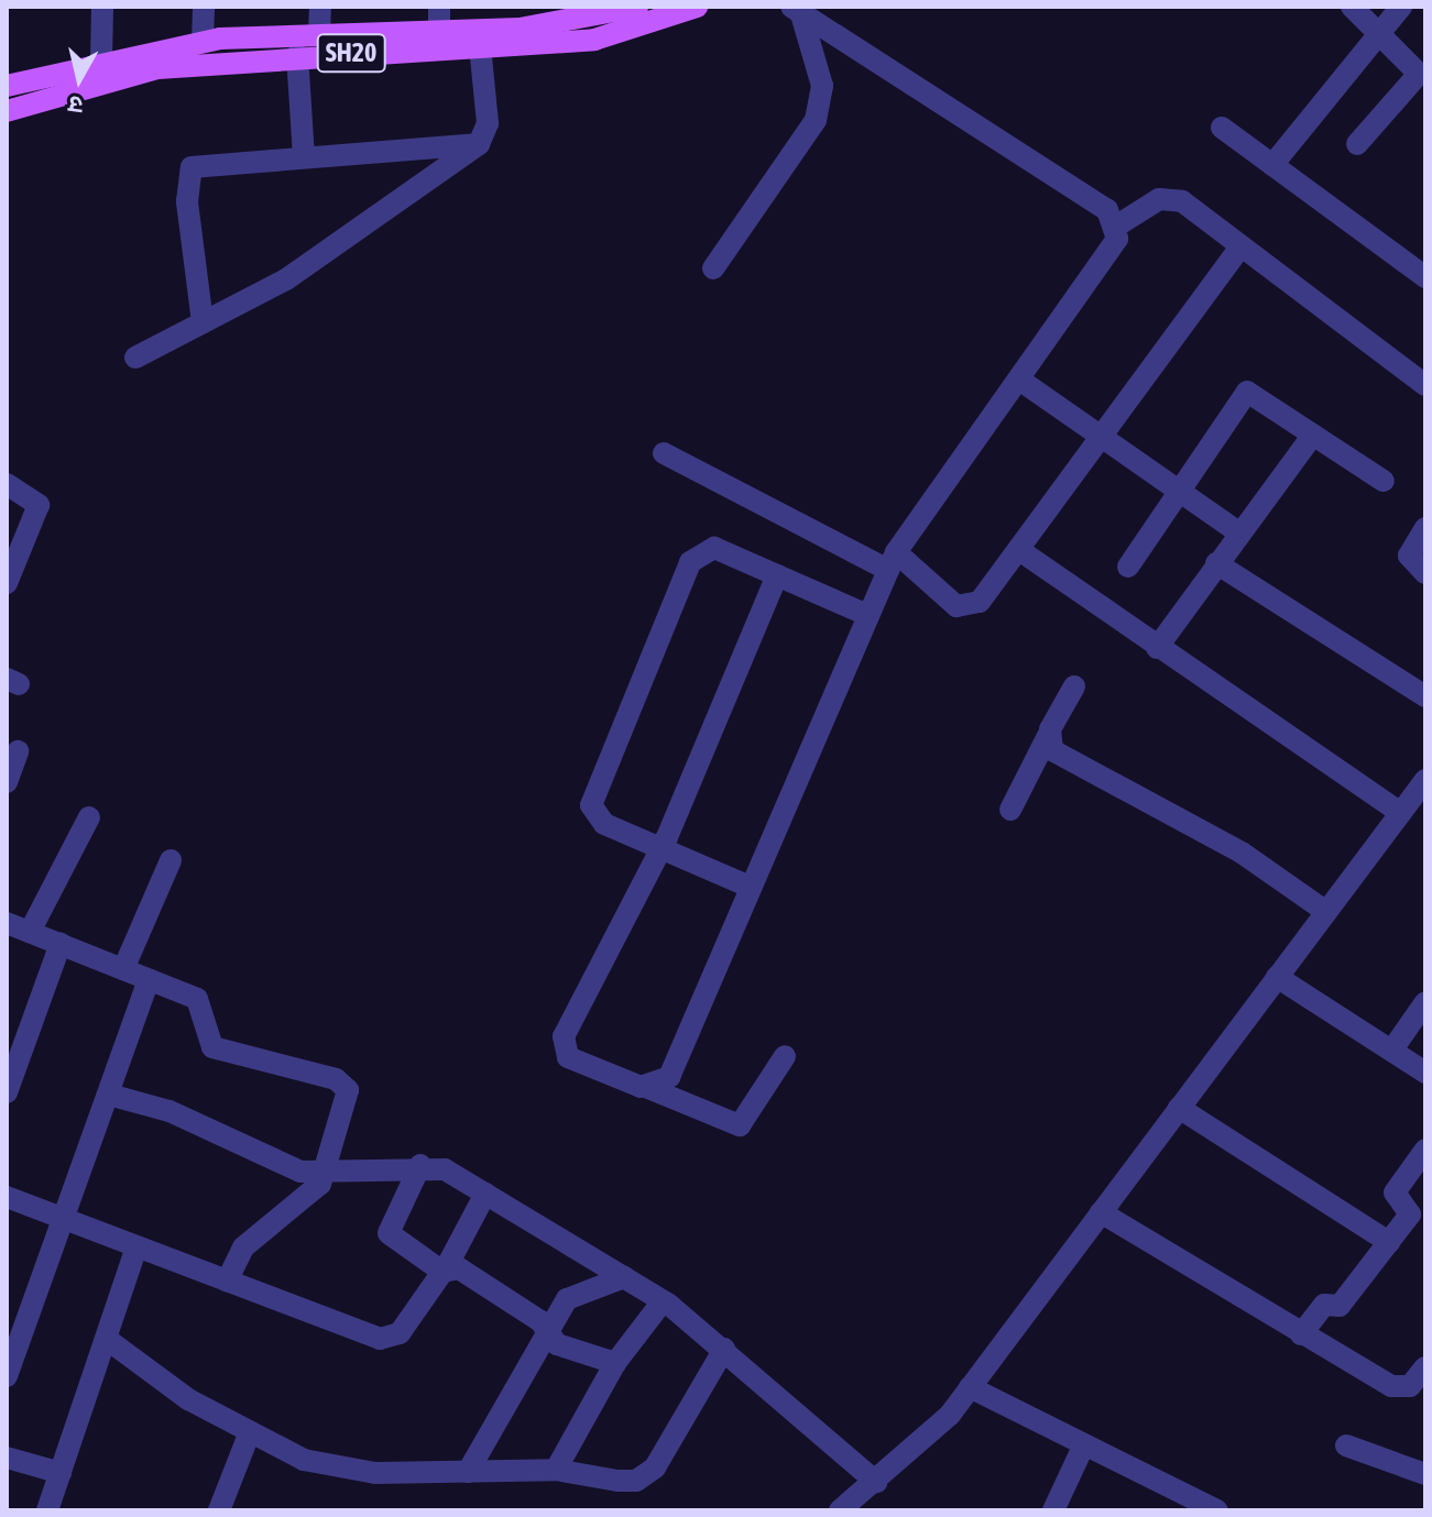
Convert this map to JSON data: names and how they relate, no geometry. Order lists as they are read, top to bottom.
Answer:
{
  "streets": {
    "main road": ["SH20"]
  },
  "north": "bottom"
}
